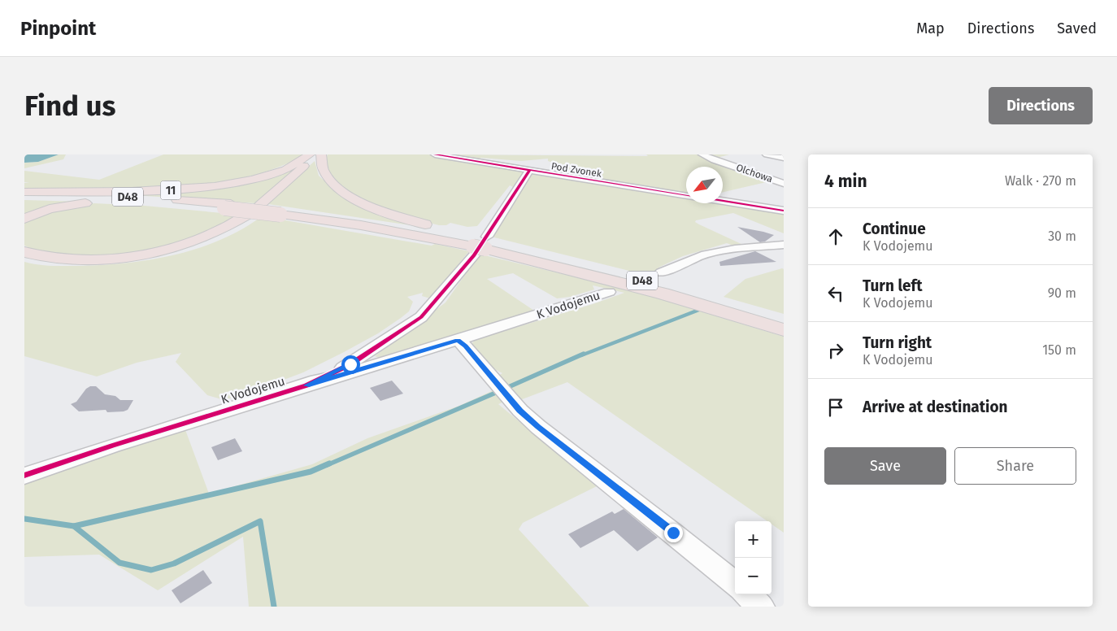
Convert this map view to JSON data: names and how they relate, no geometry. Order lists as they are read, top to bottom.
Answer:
{
  "streets": {
    "highway": ["11", "D48"],
    "street": ["Pod Zvonek", "Olchowa", "K Vodojemu"]
  },
  "crossings": [
    ["Pod Zvonek", "K Vodojemu"],
    ["11", "D48"],
    ["D48", "K Vodojemu"]
  ],
  "north": "bottom left",
  "page": {
    "header": "Pinpoint",
    "nav": ["Map", "Directions", "Saved"],
    "buttons": [
      "Directions",
      ["Save", "Share"]
    ],
    "title": "Find us",
    "heading": ["4 min", "Walk · 270 m"],
    "list": [
      ["Continue", "K Vodojemu", "30 m"],
      ["Turn left", "K Vodojemu", "90 m"],
      ["Turn right", "K Vodojemu", "150 m"],
      "Arrive at destination"
    ],
    "map_buttons": ["+", "−"]
  }
}
